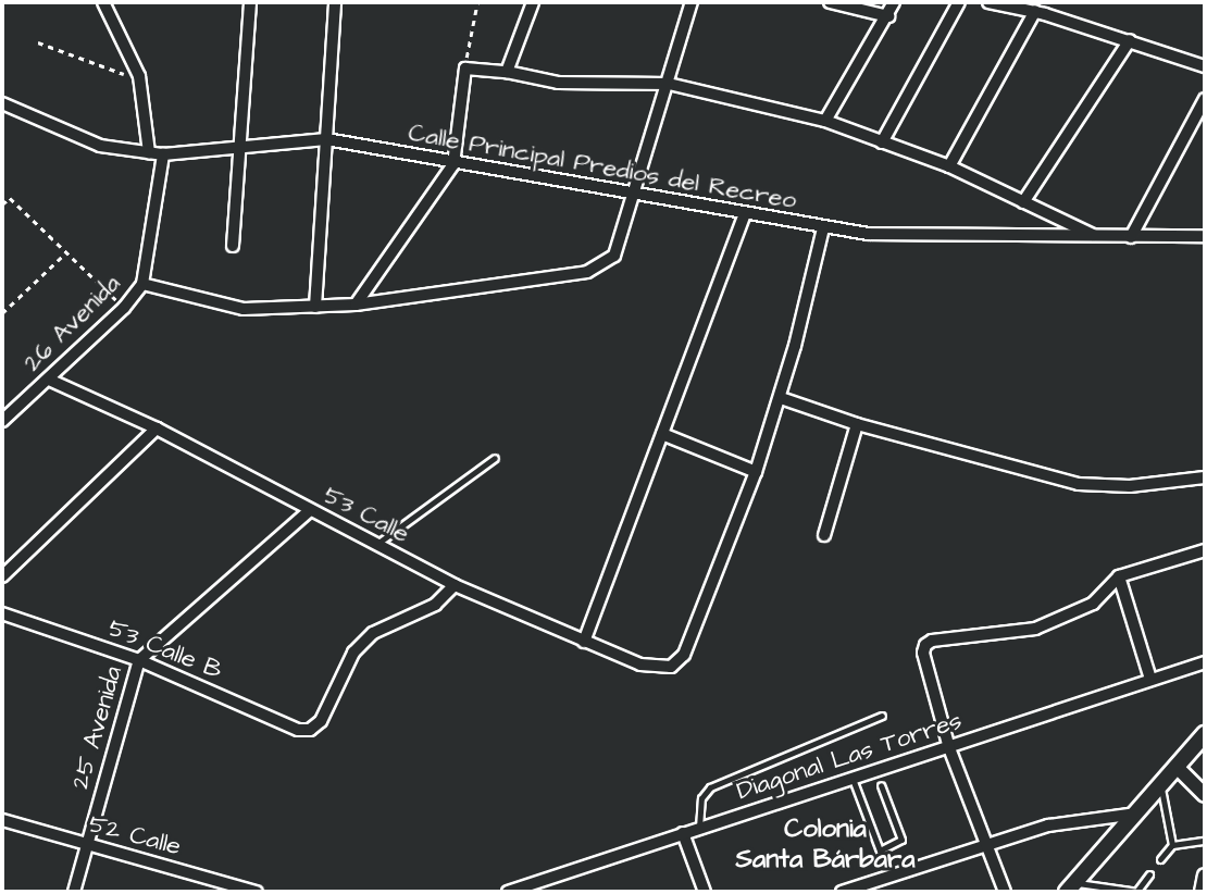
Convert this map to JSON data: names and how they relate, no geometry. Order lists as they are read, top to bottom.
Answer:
{
  "streets": {
    "street": [
      "Calle Principal Predios del Recreo",
      "26 Avenida",
      "53 Calle",
      "53 Calle B",
      "25 Avenida",
      "Diagonal Las Torres",
      "52 Calle"
    ]
  },
  "crossings": [
    ["Calle Principal Predios del Recreo", "26 Avenida"],
    ["26 Avenida", "53 Calle"],
    ["53 Calle", "53 Calle B"],
    ["53 Calle", "25 Avenida"],
    ["53 Calle B", "25 Avenida"],
    ["25 Avenida", "52 Calle"]
  ],
  "districts": ["Colonia Santa Bárbara"]
}
